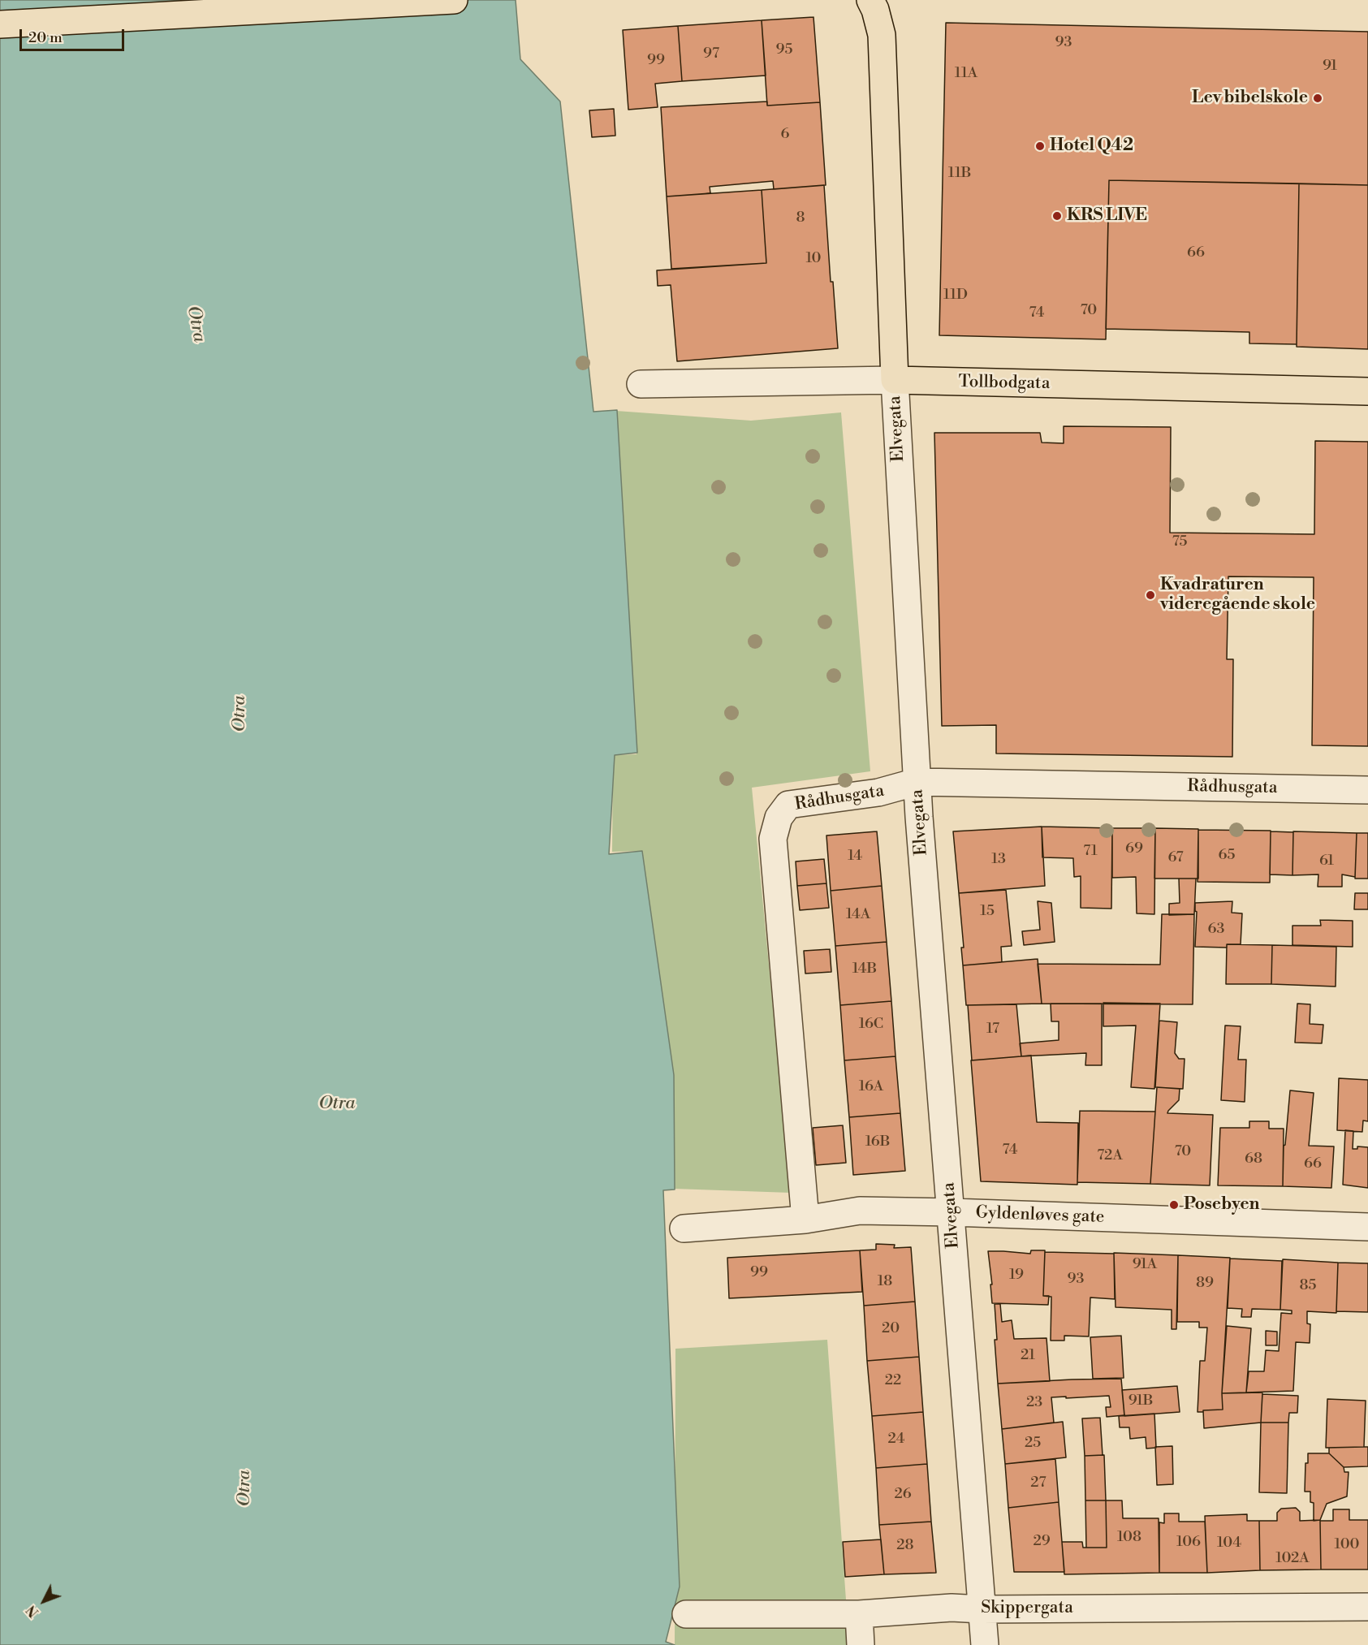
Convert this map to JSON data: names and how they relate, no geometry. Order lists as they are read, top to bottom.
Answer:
{
  "streets": {
    "main road": ["Tollbodgata", "Elvegata"],
    "street": ["Rådhusgata", "Gyldenløves gate", "Skippergata"]
  },
  "crossings": [
    ["Tollbodgata", "Elvegata"],
    ["Elvegata", "Rådhusgata"],
    ["Elvegata", "Gyldenløves gate"],
    ["Elvegata", "Skippergata"],
    ["Rådhusgata", "Gyldenløves gate"]
  ],
  "water": ["Otra"],
  "places": [
    "Lev bibelskole",
    "Hotel Q42",
    "KRS LIVE",
    "Kvadraturen videregående skole",
    "Posebyen"
  ],
  "house_numbers": [
    "93",
    "95",
    "97",
    "99",
    "91",
    "11A",
    "6",
    "11B",
    "8",
    "66",
    "10",
    "11D",
    "70",
    "74",
    "75",
    "69",
    "71",
    "65",
    "14",
    "67",
    "13",
    "61",
    "15",
    "14A",
    "63",
    "14B",
    "16C",
    "17",
    "16A",
    "16B",
    "74",
    "70",
    "72A",
    "68",
    "66",
    "91A",
    "99",
    "19",
    "93",
    "18",
    "89",
    "85",
    "20",
    "21",
    "22",
    "91B",
    "23",
    "24",
    "25",
    "27",
    "26",
    "108",
    "29",
    "106",
    "104",
    "100",
    "28",
    "102A"
  ],
  "scale_bar": "20 m",
  "north": "bottom left"
}
